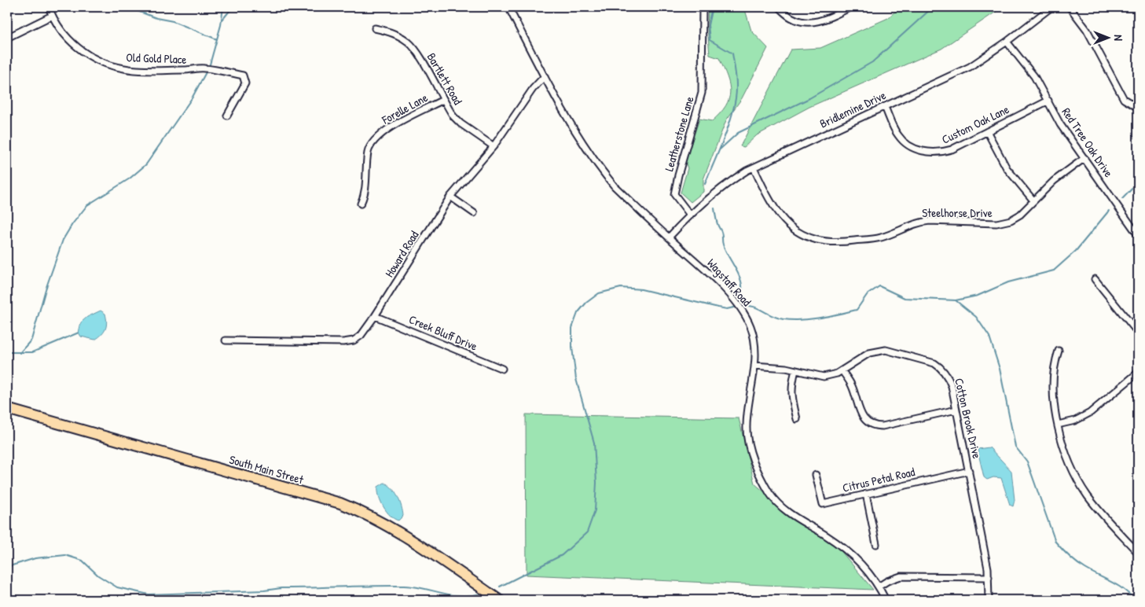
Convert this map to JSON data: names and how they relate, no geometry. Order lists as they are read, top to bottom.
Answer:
{
  "streets": {
    "highway": ["South Main Street"],
    "street": [
      "Old Gold Place",
      "Bartlett Road",
      "Forelle Lane",
      "Bridlemine Drive",
      "Custom Oak Lane",
      "Leatherstone Lane",
      "Red Tree Oak Drive",
      "Steelhorse Drive",
      "Howard Road",
      "Wagstaff Road",
      "Creek Bluff Drive",
      "Cotton Brook Drive",
      "Citrus Petal Road"
    ]
  },
  "crossings": [
    ["Bartlett Road", "Forelle Lane"],
    ["Bartlett Road", "Howard Road"],
    ["Bridlemine Drive", "Custom Oak Lane"],
    ["Bridlemine Drive", "Leatherstone Lane"],
    ["Bridlemine Drive", "Red Tree Oak Drive"],
    ["Bridlemine Drive", "Steelhorse Drive"],
    ["Bridlemine Drive", "Wagstaff Road"],
    ["Custom Oak Lane", "Red Tree Oak Drive"],
    ["Red Tree Oak Drive", "Steelhorse Drive"],
    ["Howard Road", "Wagstaff Road"],
    ["Howard Road", "Creek Bluff Drive"],
    ["Wagstaff Road", "Cotton Brook Drive"],
    ["Cotton Brook Drive", "Citrus Petal Road"]
  ],
  "north": "right"
}
